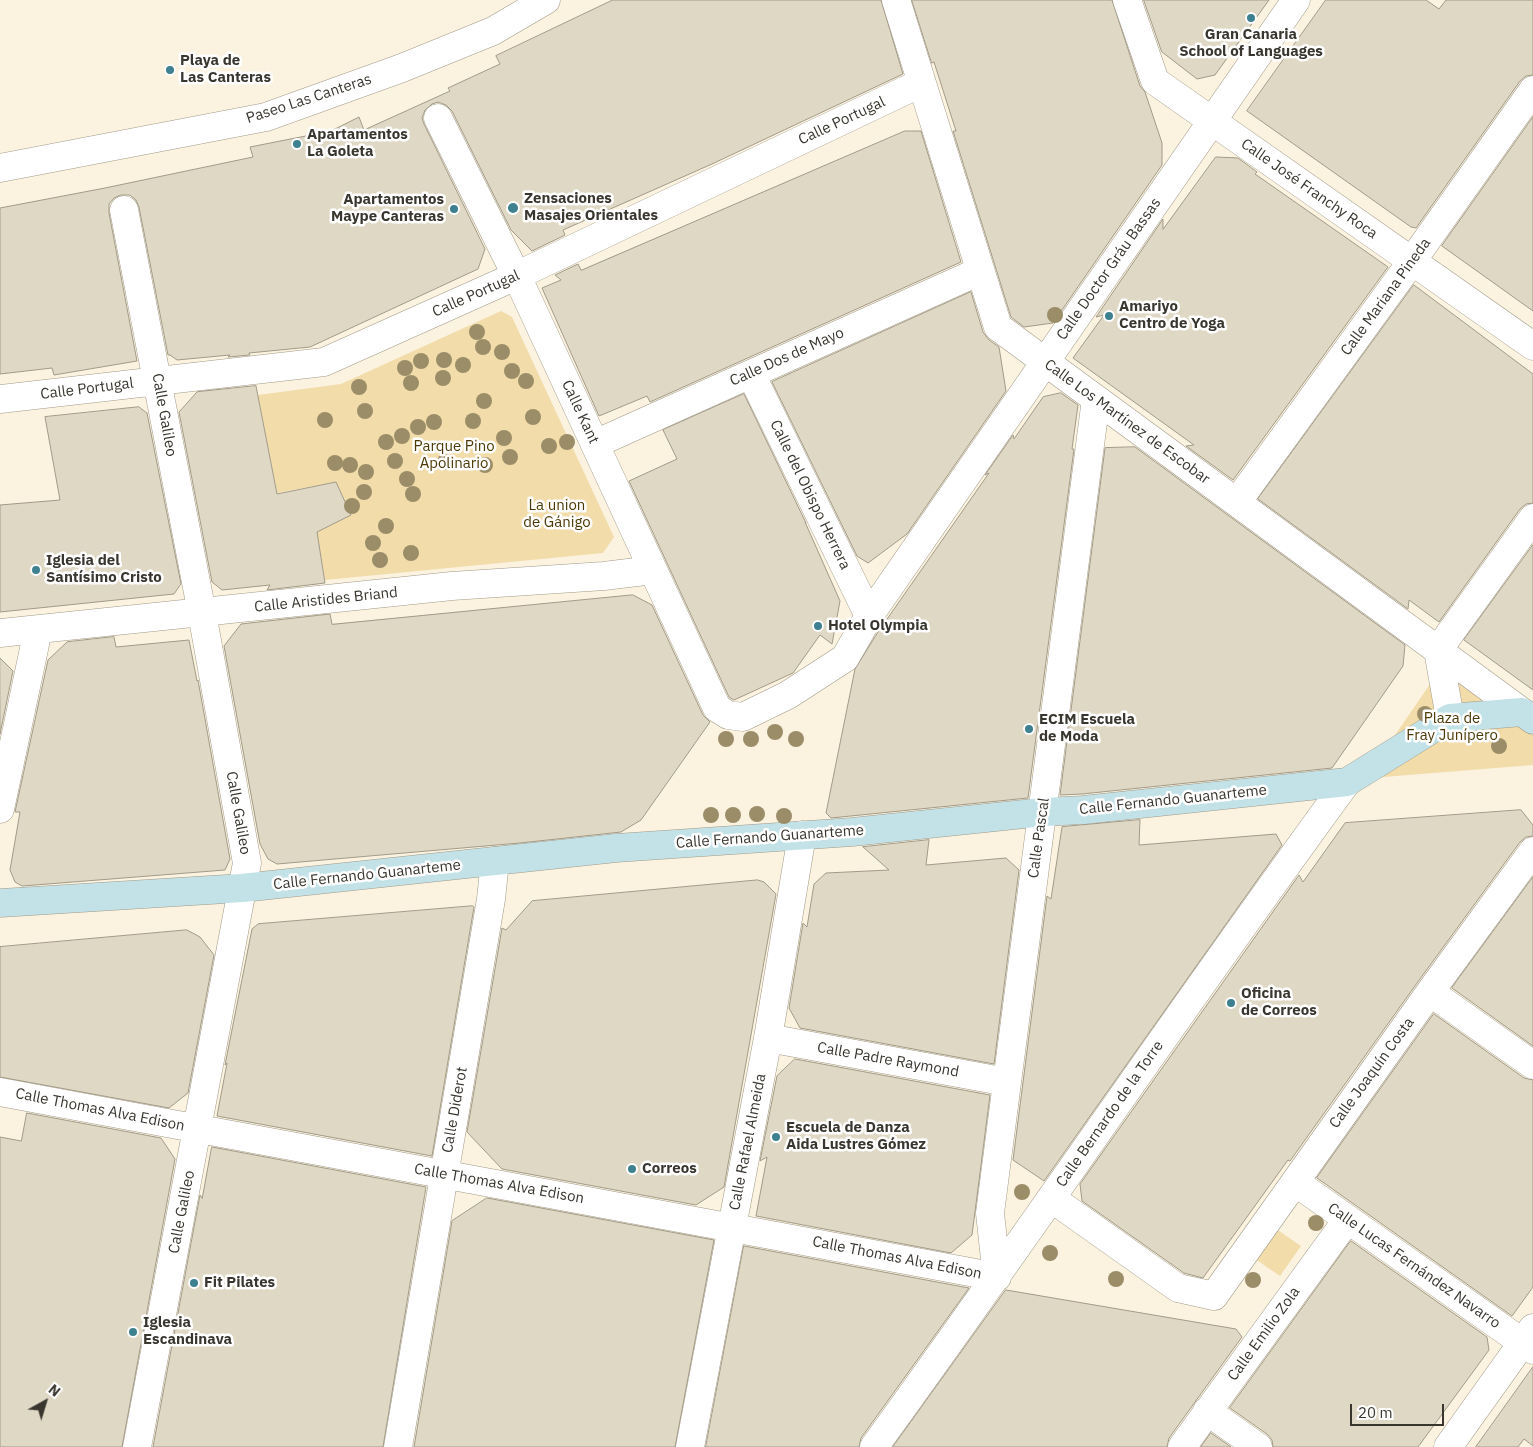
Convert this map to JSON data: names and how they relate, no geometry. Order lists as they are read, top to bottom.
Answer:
{
  "streets": {
    "street": [
      "Paseo Las Canteras",
      "Calle Portugal",
      "Calle José Franchy Roca",
      "Calle Doctor Gráu Bassas",
      "Calle Mariana Pineda",
      "Calle Dos de Mayo",
      "Calle Kant",
      "Calle Galileo",
      "Calle Los Martínez de Escobar",
      "Calle del Obispo Herrera",
      "Calle Aristides Briand",
      "Calle Fernando Guanarteme",
      "Calle Pascal",
      "Calle Padre Raymond",
      "Calle Joaquín Costa",
      "Calle Thomas Alva Edison",
      "Calle Diderot",
      "Calle Bernardo de la Torre",
      "Calle Rafael Almeida",
      "Calle Lucas Fernández Navarro",
      "Calle Emilio Zola"
    ]
  },
  "crossings": [
    ["Calle Portugal", "Calle Kant"],
    ["Calle Portugal", "Calle Galileo"],
    ["Calle Portugal", "Calle Los Martínez de Escobar"],
    ["Calle José Franchy Roca", "Calle Doctor Gráu Bassas"],
    ["Calle José Franchy Roca", "Calle Mariana Pineda"],
    ["Calle Doctor Gráu Bassas", "Calle Kant"],
    ["Calle Doctor Gráu Bassas", "Calle Los Martínez de Escobar"],
    ["Calle Doctor Gráu Bassas", "Calle del Obispo Herrera"],
    ["Calle Mariana Pineda", "Calle Los Martínez de Escobar"],
    ["Calle Dos de Mayo", "Calle Kant"],
    ["Calle Dos de Mayo", "Calle Los Martínez de Escobar"],
    ["Calle Dos de Mayo", "Calle del Obispo Herrera"],
    ["Calle Kant", "Calle Aristides Briand"],
    ["Calle Galileo", "Calle Aristides Briand"],
    ["Calle Galileo", "Calle Fernando Guanarteme"],
    ["Calle Galileo", "Calle Thomas Alva Edison"],
    ["Calle Los Martínez de Escobar", "Calle Fernando Guanarteme"],
    ["Calle Los Martínez de Escobar", "Calle Pascal"],
    ["Calle Fernando Guanarteme", "Calle Pascal"],
    ["Calle Fernando Guanarteme", "Calle Diderot"],
    ["Calle Fernando Guanarteme", "Calle Bernardo de la Torre"],
    ["Calle Fernando Guanarteme", "Calle Rafael Almeida"],
    ["Calle Pascal", "Calle Padre Raymond"],
    ["Calle Pascal", "Calle Thomas Alva Edison"],
    ["Calle Pascal", "Calle Bernardo de la Torre"],
    ["Calle Padre Raymond", "Calle Rafael Almeida"],
    ["Calle Joaquín Costa", "Calle Bernardo de la Torre"],
    ["Calle Joaquín Costa", "Calle Lucas Fernández Navarro"],
    ["Calle Thomas Alva Edison", "Calle Diderot"],
    ["Calle Thomas Alva Edison", "Calle Bernardo de la Torre"],
    ["Calle Thomas Alva Edison", "Calle Rafael Almeida"],
    ["Calle Lucas Fernández Navarro", "Calle Emilio Zola"]
  ],
  "parks": ["Parque Pino Apolinario", "La union de Gánigo", "Plaza de Fray Junípero"],
  "places": [
    "Gran Canaria School of Languages",
    "Playa de Las Canteras",
    "Apartamentos La Goleta",
    "Zensaciones Masajes Orientales",
    "Apartamentos Maype Canteras",
    "Amariyo Centro de Yoga",
    "Iglesia del Santísimo Cristo",
    "Hotel Olympia",
    "ECIM Escuela de Moda",
    "Oficina de Correos",
    "Escuela de Danza Aida Lustres Gómez",
    "Correos",
    "Fit Pilates",
    "Iglesia Escandinava"
  ],
  "scale_bar": "20 m",
  "north": "top right"
}
